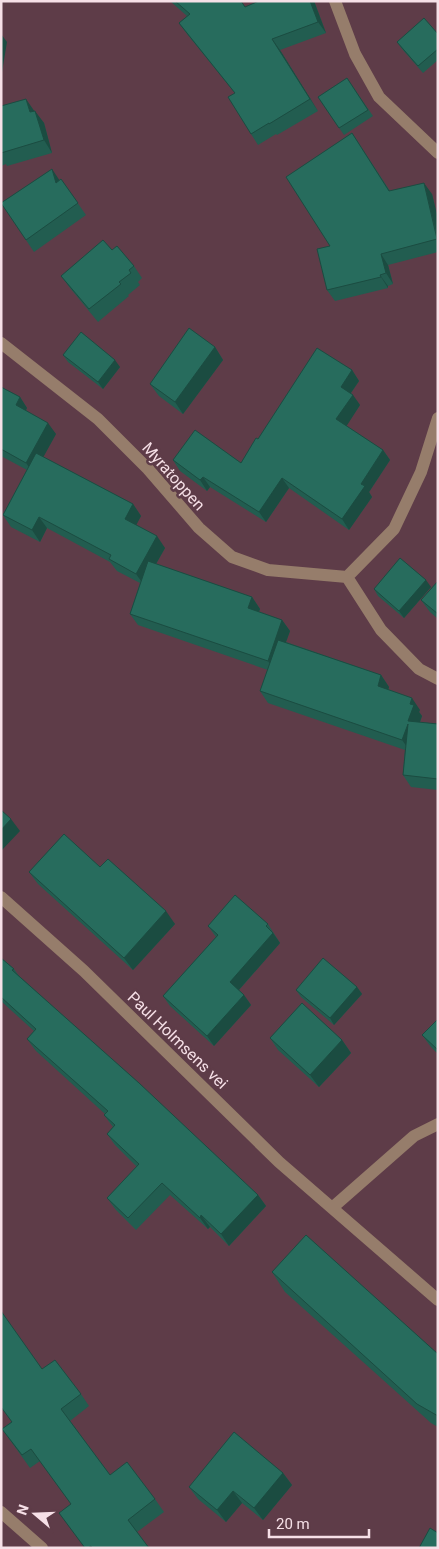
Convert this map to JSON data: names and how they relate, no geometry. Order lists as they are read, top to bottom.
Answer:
{
  "streets": {
    "street": ["Myratoppen", "Paul Holmsens vei"]
  },
  "scale_bar": "20 m",
  "north": "left"
}
